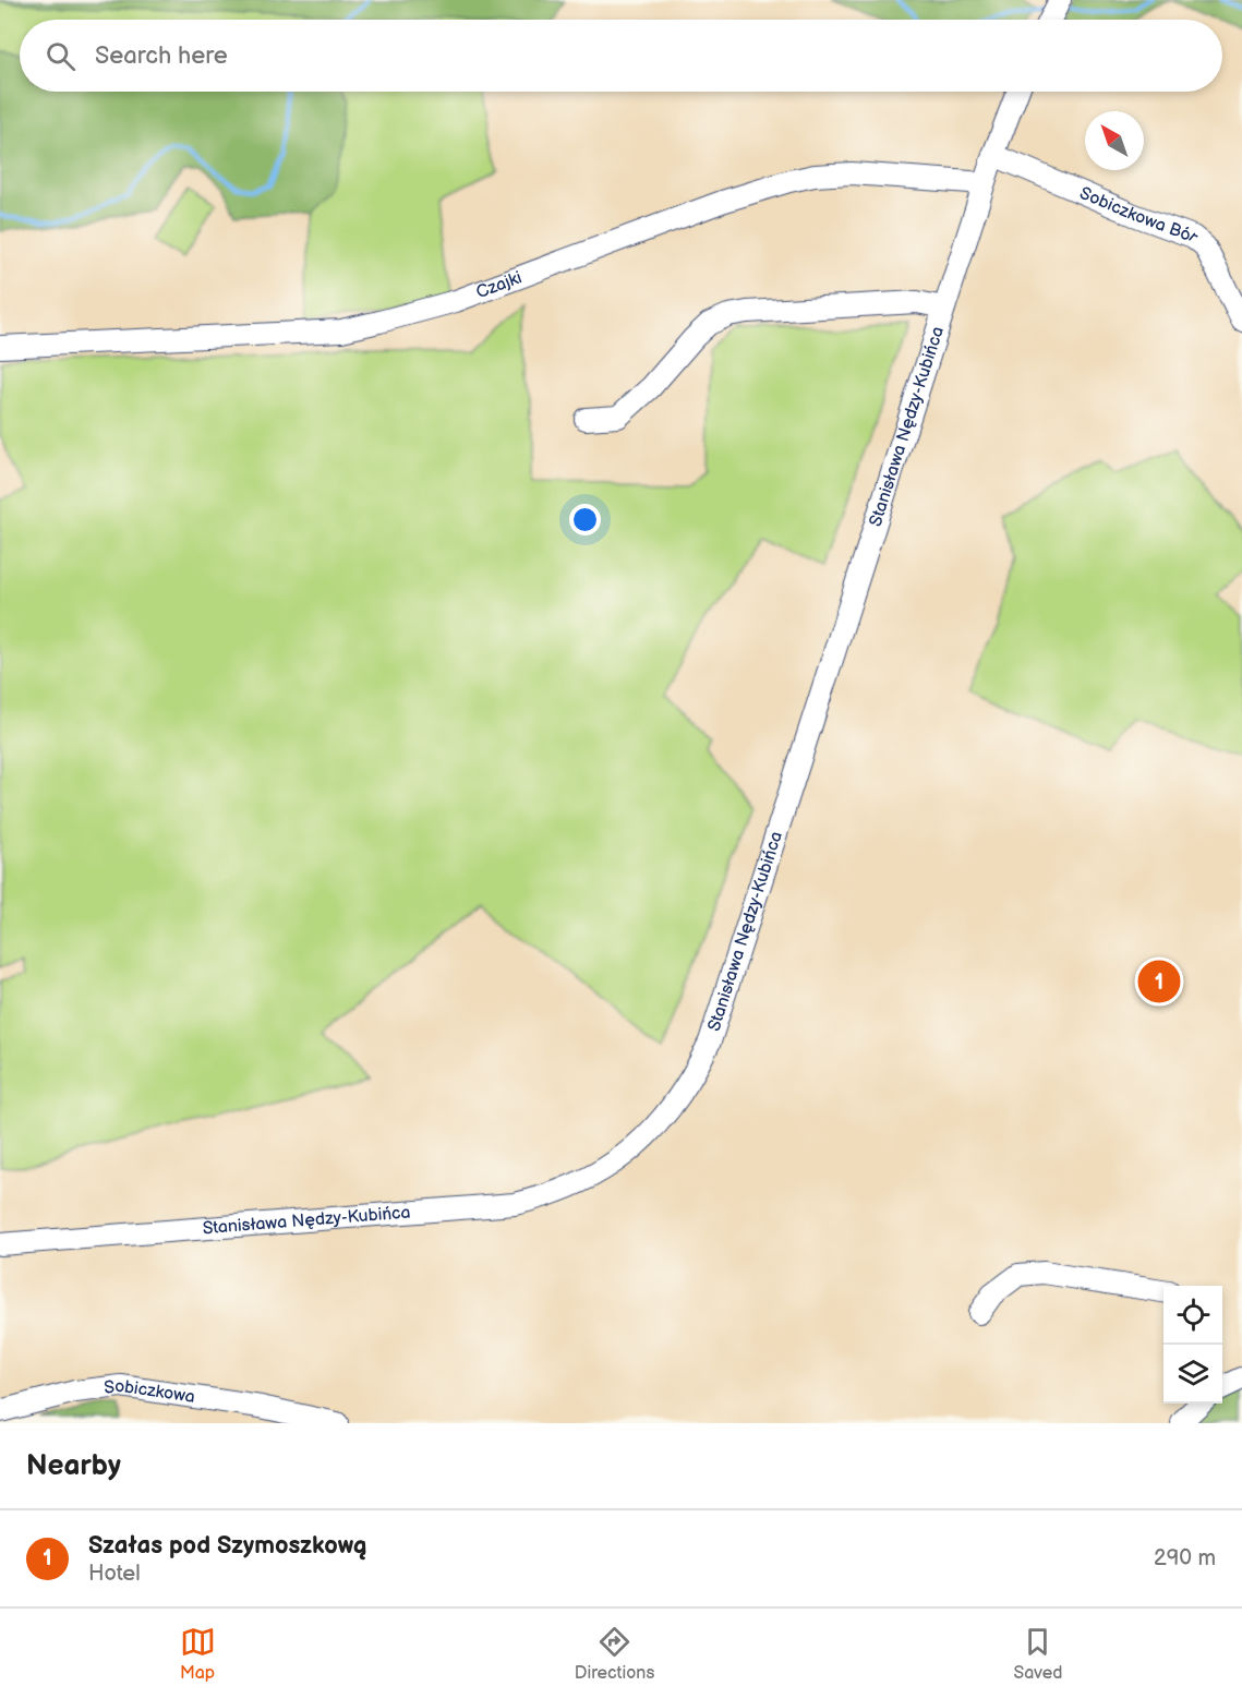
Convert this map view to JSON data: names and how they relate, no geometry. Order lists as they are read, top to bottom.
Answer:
{
  "streets": {
    "street": [
      "Sobiczkowa Bór",
      "Czajki",
      "Stanisława Nędzy-Kubińca",
      "Sobiczkowa"
    ]
  },
  "crossings": [
    ["Sobiczkowa Bór", "Stanisława Nędzy-Kubińca"],
    ["Czajki", "Stanisława Nędzy-Kubińca"]
  ],
  "north": "top left",
  "page": {
    "search": "Search here",
    "pins": "1",
    "heading": "Nearby",
    "list": [
      {
        "mark": "1",
        "name": "Szałas pod Szymoszkową",
        "note": "Hotel",
        "value": "290 m"
      }
    ],
    "nav": ["Map", "Directions", "Saved"]
  }
}
